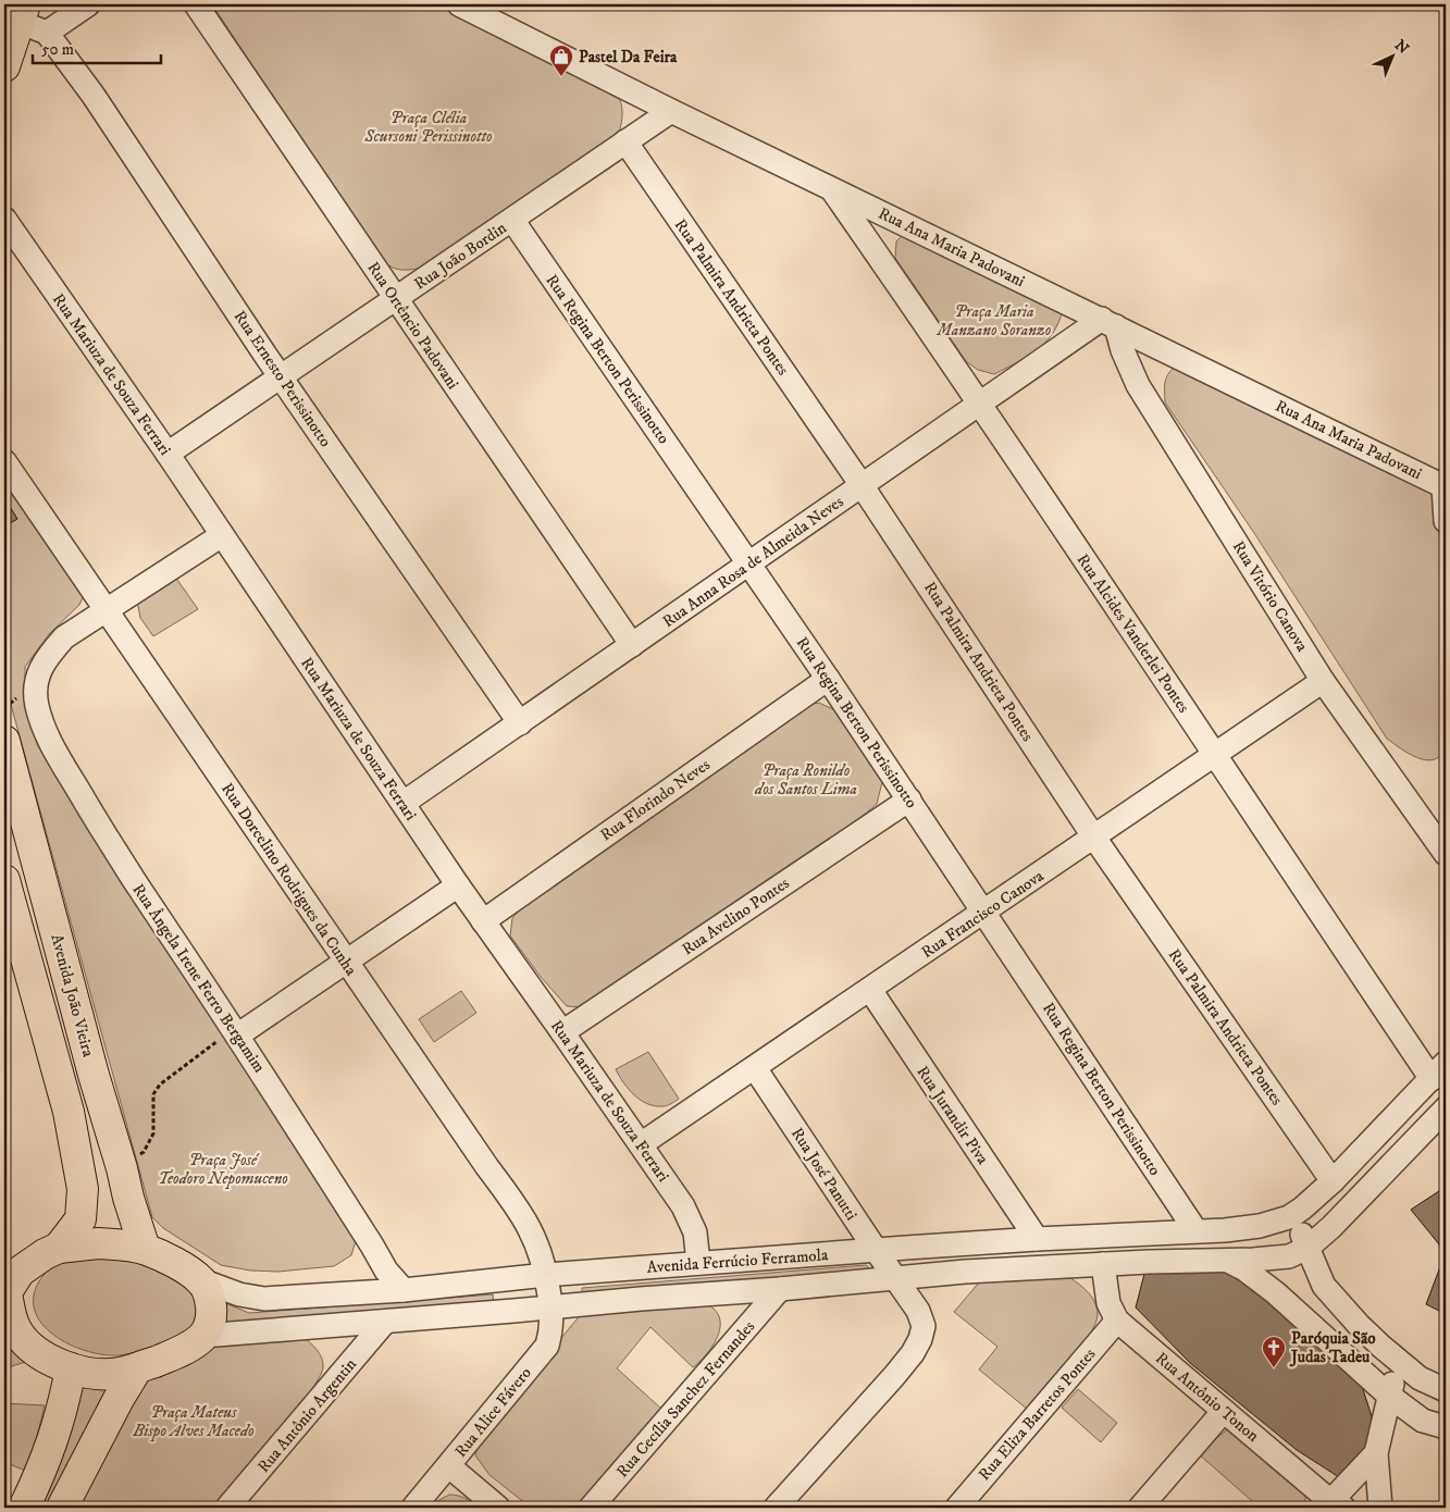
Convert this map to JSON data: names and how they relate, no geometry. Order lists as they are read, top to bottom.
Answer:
{
  "streets": {
    "main road": ["Avenida João Vieira"],
    "street": [
      "Rua Ana Maria Padovani",
      "Rua João Bordin",
      "Rua Palmira Andrieta Pontes",
      "Rua Ortêncio Padovani",
      "Rua Regina Berton Perissinotto",
      "Rua Mariuza de Souza Ferrari",
      "Rua Ernesto Perissinotto",
      "Rua Anna Rosa de Almeida Neves",
      "Rua Vitório Canova",
      "Rua Alcides Vanderlei Pontes",
      "Rua Florindo Neves",
      "Rua Dorcelino Rodrigues da Cunha",
      "Rua Francisco Canova",
      "Rua Avelino Pontes",
      "Rua Ângela Irene Ferro Bergamim",
      "Rua Jurandir Piva",
      "Rua José Panutti",
      "Avenida Ferrúcio Ferramola",
      "Rua Antônio Tonon",
      "Rua Cecília Sanchez Fernandes",
      "Rua Alice Fávero",
      "Rua Eliza Barretos Pontes",
      "Rua Antônio Argentin"
    ]
  },
  "crossings": [
    ["Rua Ana Maria Padovani", "Rua João Bordin"],
    ["Rua Ana Maria Padovani", "Rua Anna Rosa de Almeida Neves"],
    ["Rua Ana Maria Padovani", "Rua Vitório Canova"],
    ["Rua Ana Maria Padovani", "Rua Alcides Vanderlei Pontes"],
    ["Rua João Bordin", "Rua Palmira Andrieta Pontes"],
    ["Rua João Bordin", "Rua Ortêncio Padovani"],
    ["Rua João Bordin", "Rua Regina Berton Perissinotto"],
    ["Rua João Bordin", "Rua Mariuza de Souza Ferrari"],
    ["Rua João Bordin", "Rua Ernesto Perissinotto"],
    ["Rua Palmira Andrieta Pontes", "Rua Anna Rosa de Almeida Neves"],
    ["Rua Palmira Andrieta Pontes", "Rua Francisco Canova"],
    ["Rua Ortêncio Padovani", "Rua Anna Rosa de Almeida Neves"],
    ["Rua Regina Berton Perissinotto", "Rua Anna Rosa de Almeida Neves"],
    ["Rua Regina Berton Perissinotto", "Rua Florindo Neves"],
    ["Rua Regina Berton Perissinotto", "Rua Francisco Canova"],
    ["Rua Regina Berton Perissinotto", "Rua Avelino Pontes"],
    ["Rua Regina Berton Perissinotto", "Avenida Ferrúcio Ferramola"],
    ["Rua Mariuza de Souza Ferrari", "Rua Anna Rosa de Almeida Neves"],
    ["Rua Mariuza de Souza Ferrari", "Rua Florindo Neves"],
    ["Rua Mariuza de Souza Ferrari", "Rua Francisco Canova"],
    ["Rua Mariuza de Souza Ferrari", "Rua Avelino Pontes"],
    ["Rua Mariuza de Souza Ferrari", "Rua Ângela Irene Ferro Bergamim"],
    ["Rua Mariuza de Souza Ferrari", "Avenida Ferrúcio Ferramola"],
    ["Rua Ernesto Perissinotto", "Rua Anna Rosa de Almeida Neves"],
    ["Rua Anna Rosa de Almeida Neves", "Rua Vitório Canova"],
    ["Rua Anna Rosa de Almeida Neves", "Rua Alcides Vanderlei Pontes"],
    ["Rua Vitório Canova", "Rua Francisco Canova"],
    ["Rua Alcides Vanderlei Pontes", "Rua Francisco Canova"],
    ["Rua Dorcelino Rodrigues da Cunha", "Rua Ângela Irene Ferro Bergamim"],
    ["Rua Dorcelino Rodrigues da Cunha", "Avenida Ferrúcio Ferramola"],
    ["Rua Dorcelino Rodrigues da Cunha", "Rua Alice Fávero"],
    ["Rua Francisco Canova", "Rua Jurandir Piva"],
    ["Rua Francisco Canova", "Rua José Panutti"],
    ["Rua Ângela Irene Ferro Bergamim", "Avenida Ferrúcio Ferramola"],
    ["Avenida João Vieira", "Avenida Ferrúcio Ferramola"],
    ["Rua Jurandir Piva", "Avenida Ferrúcio Ferramola"],
    ["Rua José Panutti", "Avenida Ferrúcio Ferramola"],
    ["Avenida Ferrúcio Ferramola", "Rua Antônio Tonon"],
    ["Avenida Ferrúcio Ferramola", "Rua Cecília Sanchez Fernandes"],
    ["Avenida Ferrúcio Ferramola", "Rua Alice Fávero"],
    ["Avenida Ferrúcio Ferramola", "Rua Antônio Argentin"],
    ["Rua Antônio Tonon", "Rua Eliza Barretos Pontes"]
  ],
  "parks": [
    "Praça Clélia Scursoni Perissinotto",
    "Praça Maria Manzano Soranzo",
    "Praça Ronildo dos Santos Lima",
    "Praça José Teodoro Nepomuceno",
    "Praça Mateus Bispo Alves Macedo"
  ],
  "places": {
    "shop": ["Pastel Da Feira"],
    "church": ["Paróquia São Judas Tadeu"]
  },
  "scale_bar": "50 m",
  "north": "top right"
}
